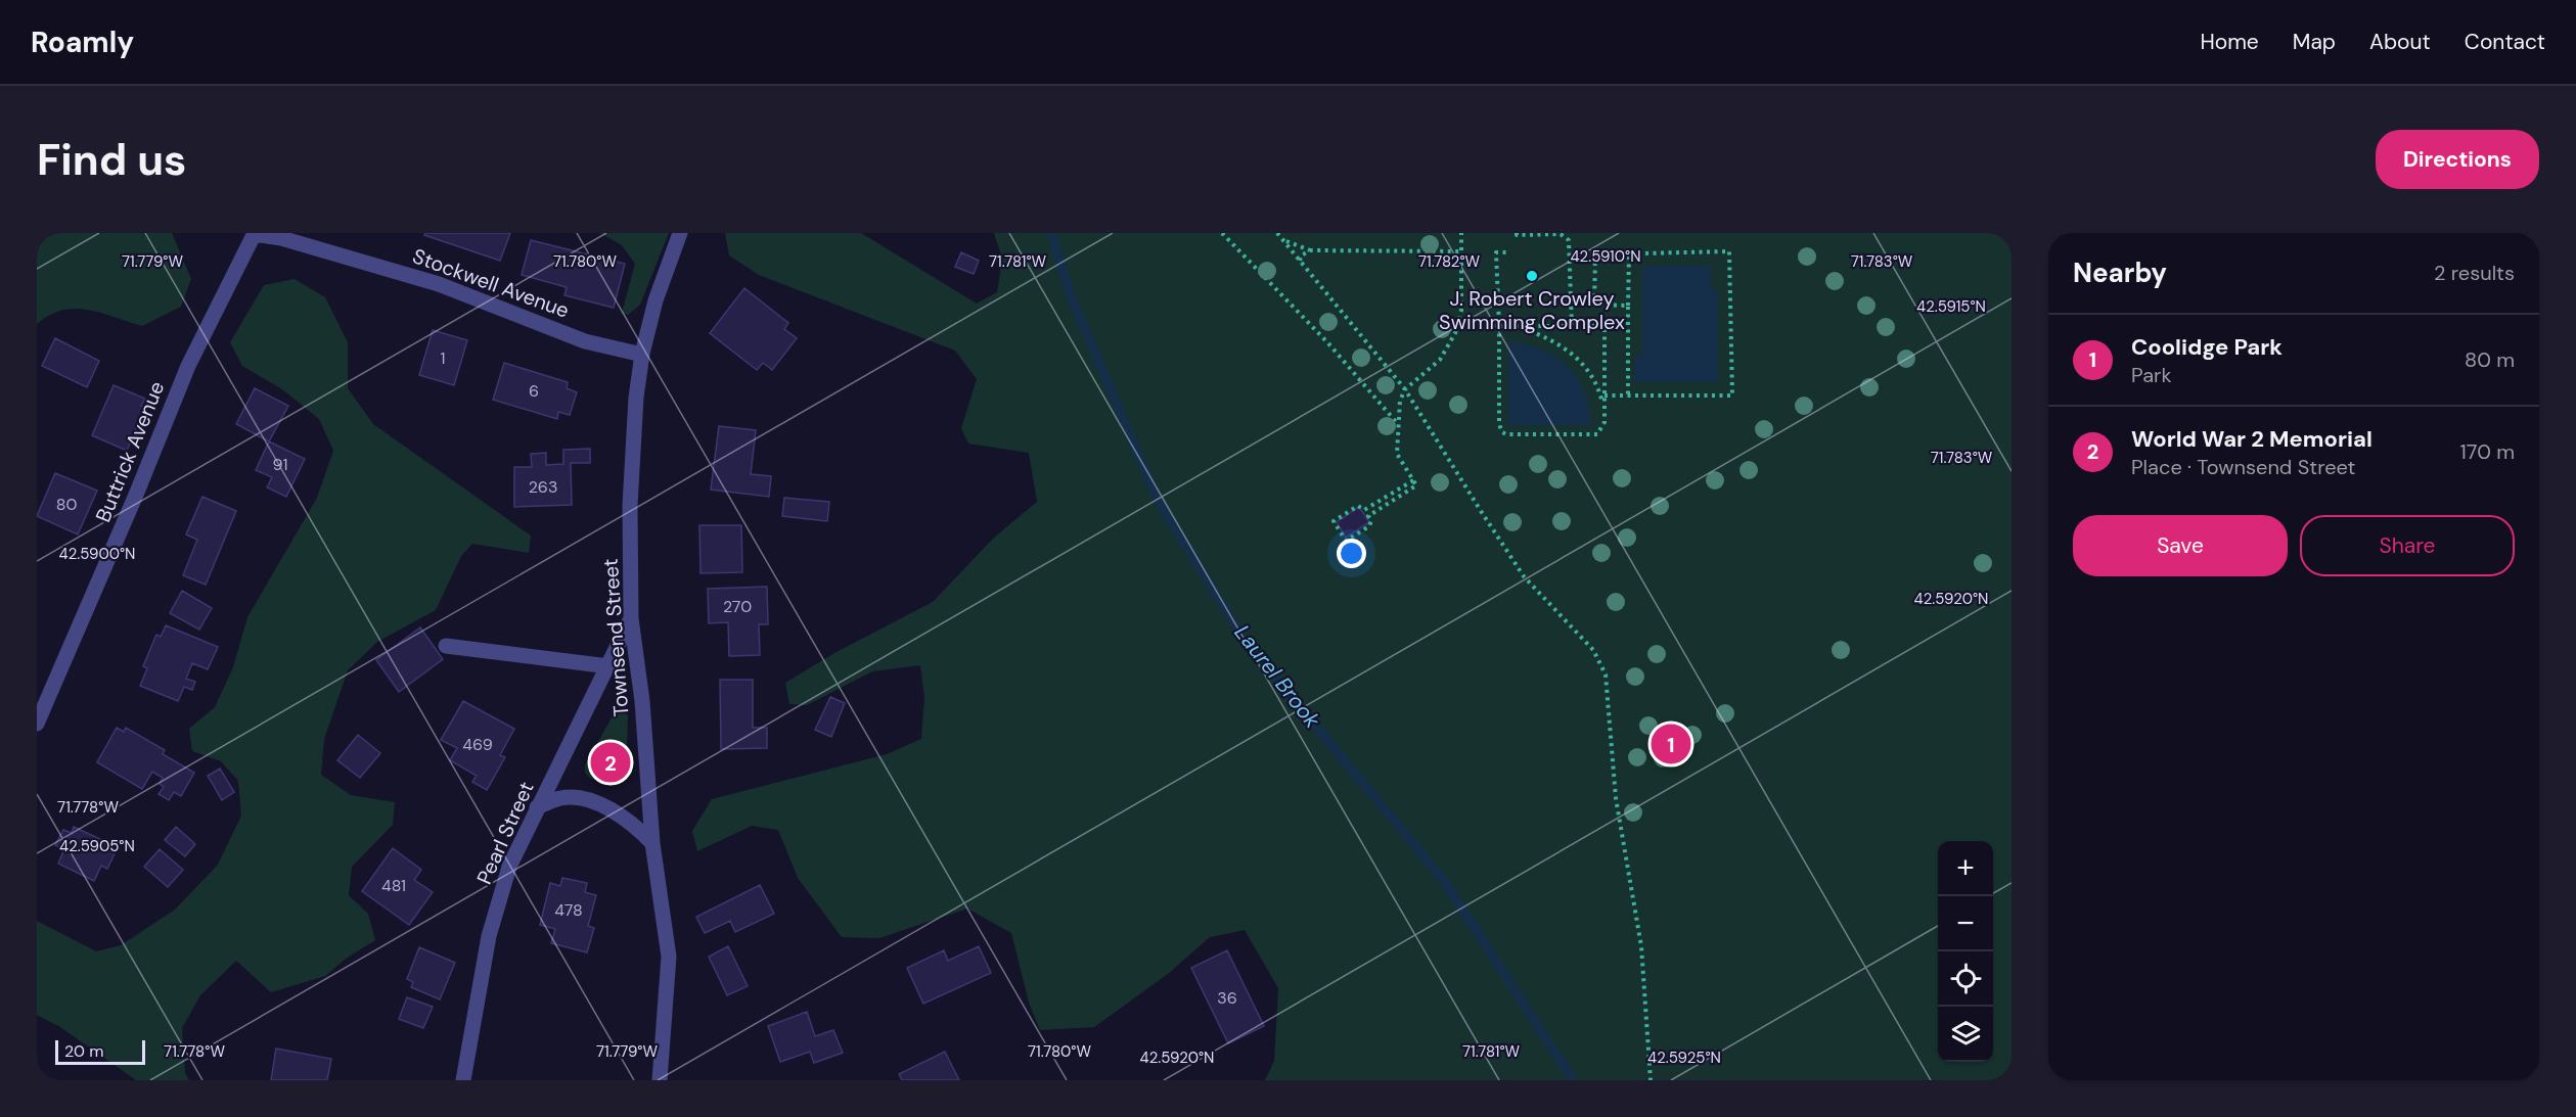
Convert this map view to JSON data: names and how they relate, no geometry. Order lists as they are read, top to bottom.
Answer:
{
  "streets": {
    "street": [
      "Stockwell Avenue",
      "Buttrick Avenue",
      "Townsend Street",
      "Pearl Street"
    ]
  },
  "crossings": [
    ["Stockwell Avenue", "Buttrick Avenue"],
    ["Stockwell Avenue", "Townsend Street"],
    ["Townsend Street", "Pearl Street"]
  ],
  "water": ["Laurel Brook"],
  "places": ["J. Robert Crowley Swimming Complex"],
  "house_numbers": [
    "1",
    "6",
    "91",
    "263",
    "80",
    "270",
    "469",
    "481",
    "478",
    "36"
  ],
  "scale_bar": "20 m",
  "page": {
    "header": "Roamly",
    "nav": [
      "Home",
      "Map",
      "About",
      "Contact"
    ],
    "buttons": [
      "Directions",
      ["Save", "Share"]
    ],
    "title": "Find us",
    "heading": ["Nearby", "2 results"],
    "list": [
      {
        "mark": "1",
        "name": "Coolidge Park",
        "note": "Park",
        "value": "80 m"
      },
      {
        "mark": "2",
        "name": "World War 2 Memorial",
        "note": "Place · Townsend Street",
        "value": "170 m"
      }
    ],
    "pins": ["1", "2"],
    "map_buttons": ["+", "−"],
    "scale": "20 m"
  },
  "coordinates": [
    "42.5910°N",
    "71.783°W",
    "71.779°W",
    "71.780°W",
    "71.781°W",
    "71.782°W",
    "42.5915°N",
    "42.5900°N",
    "42.5920°N",
    "71.778°W",
    "42.5905°N",
    "42.5925°N"
  ]
}
